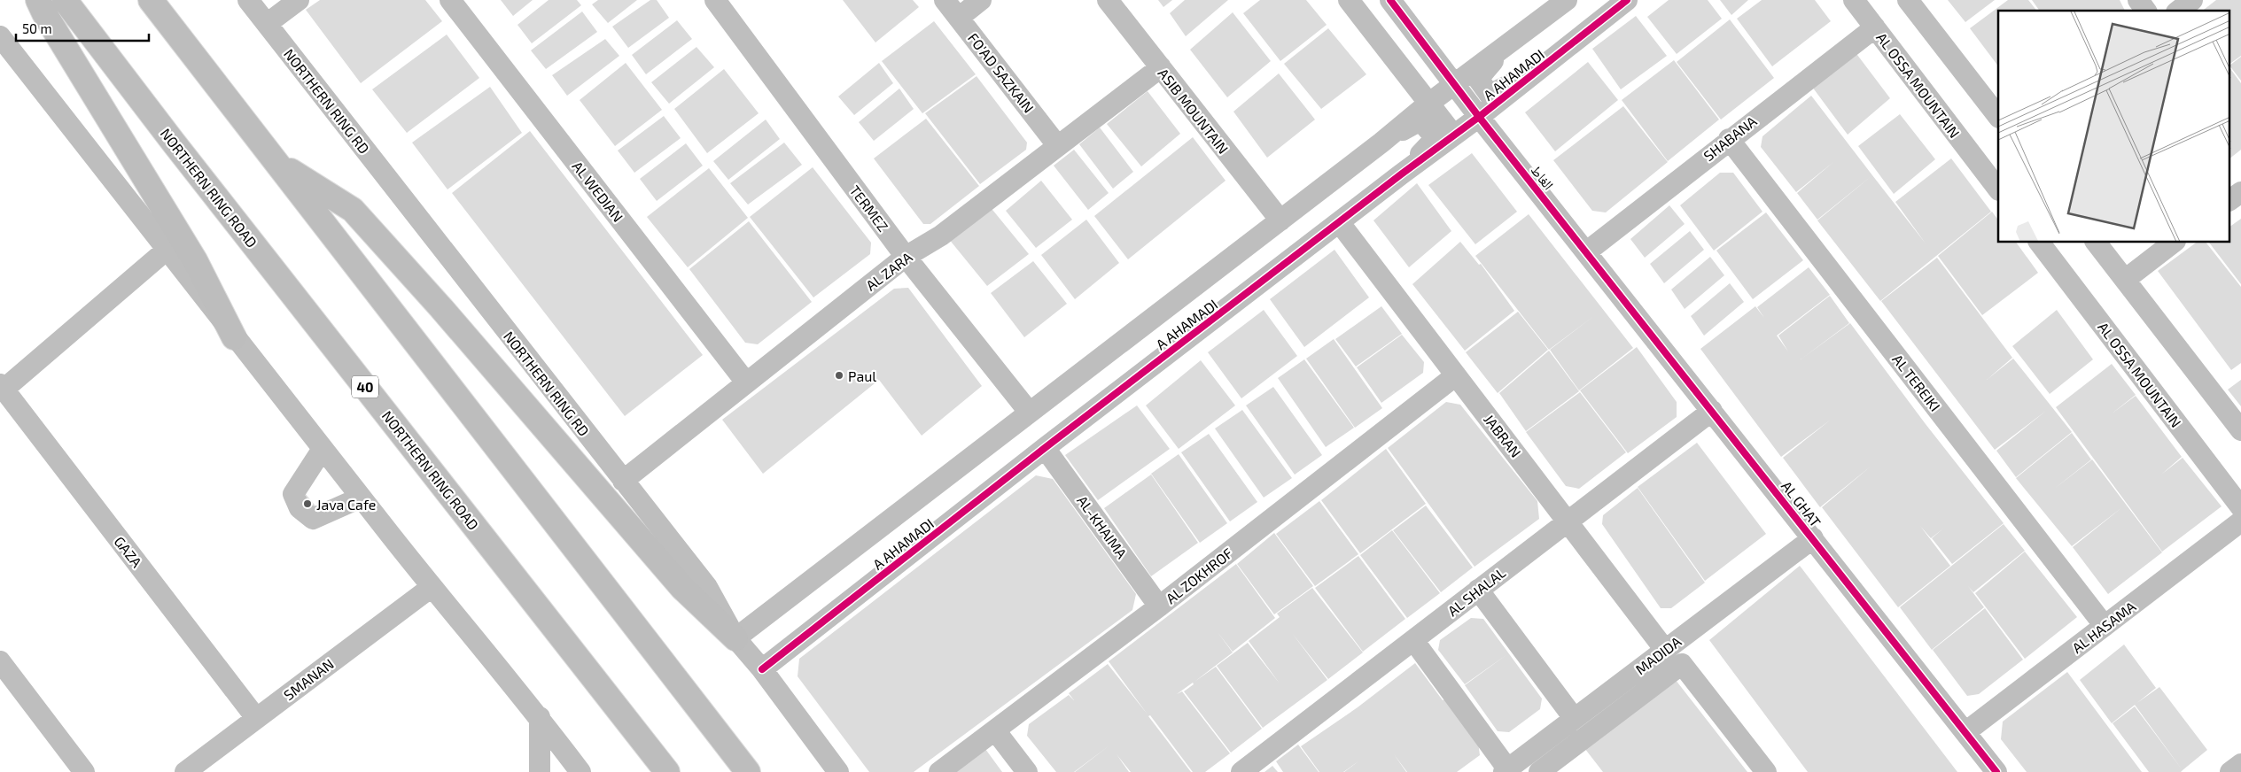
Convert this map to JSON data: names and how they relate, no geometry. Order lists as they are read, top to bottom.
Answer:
{
  "streets": {
    "highway": ["NORTHERN RING ROAD", "40"],
    "street": [
      "FO'AD SAZKAIN",
      "A AHAMADI",
      "AL OSSA MOUNTAIN",
      "NORTHERN RING RD",
      "ASIB MOUNTAIN",
      "SHABANA",
      "الغاط",
      "AL WEDIAN",
      "TERMEZ",
      "AL ZARA",
      "AL TEREIKI",
      "JABRAN",
      "AL GHAT",
      "AL-KHAIMA",
      "GAZA",
      "AL ZOKHROF",
      "AL SHALAL",
      "AL HASAMA",
      "MADIDA",
      "SMANAN"
    ]
  },
  "crossings": [
    ["FO'AD SAZKAIN", "AL ZARA"],
    ["A AHAMADI", "NORTHERN RING RD"],
    ["A AHAMADI", "ASIB MOUNTAIN"],
    ["A AHAMADI", "الغاط"],
    ["A AHAMADI", "TERMEZ"],
    ["A AHAMADI", "JABRAN"],
    ["A AHAMADI", "AL-KHAIMA"],
    ["AL OSSA MOUNTAIN", "SHABANA"],
    ["NORTHERN RING RD", "AL ZARA"],
    ["ASIB MOUNTAIN", "AL ZARA"],
    ["SHABANA", "الغاط"],
    ["SHABANA", "AL TEREIKI"],
    ["SHABANA", "AL GHAT"],
    ["الغاط", "AL GHAT"],
    ["AL WEDIAN", "AL ZARA"],
    ["TERMEZ", "AL ZARA"],
    ["AL TEREIKI", "AL HASAMA"],
    ["JABRAN", "AL ZOKHROF"],
    ["JABRAN", "AL SHALAL"],
    ["JABRAN", "MADIDA"],
    ["AL GHAT", "AL SHALAL"],
    ["AL GHAT", "AL HASAMA"],
    ["AL GHAT", "MADIDA"],
    ["AL-KHAIMA", "AL ZOKHROF"],
    ["GAZA", "SMANAN"]
  ],
  "places": ["Paul", "Java Cafe"],
  "scale_bar": "50 m"
}
